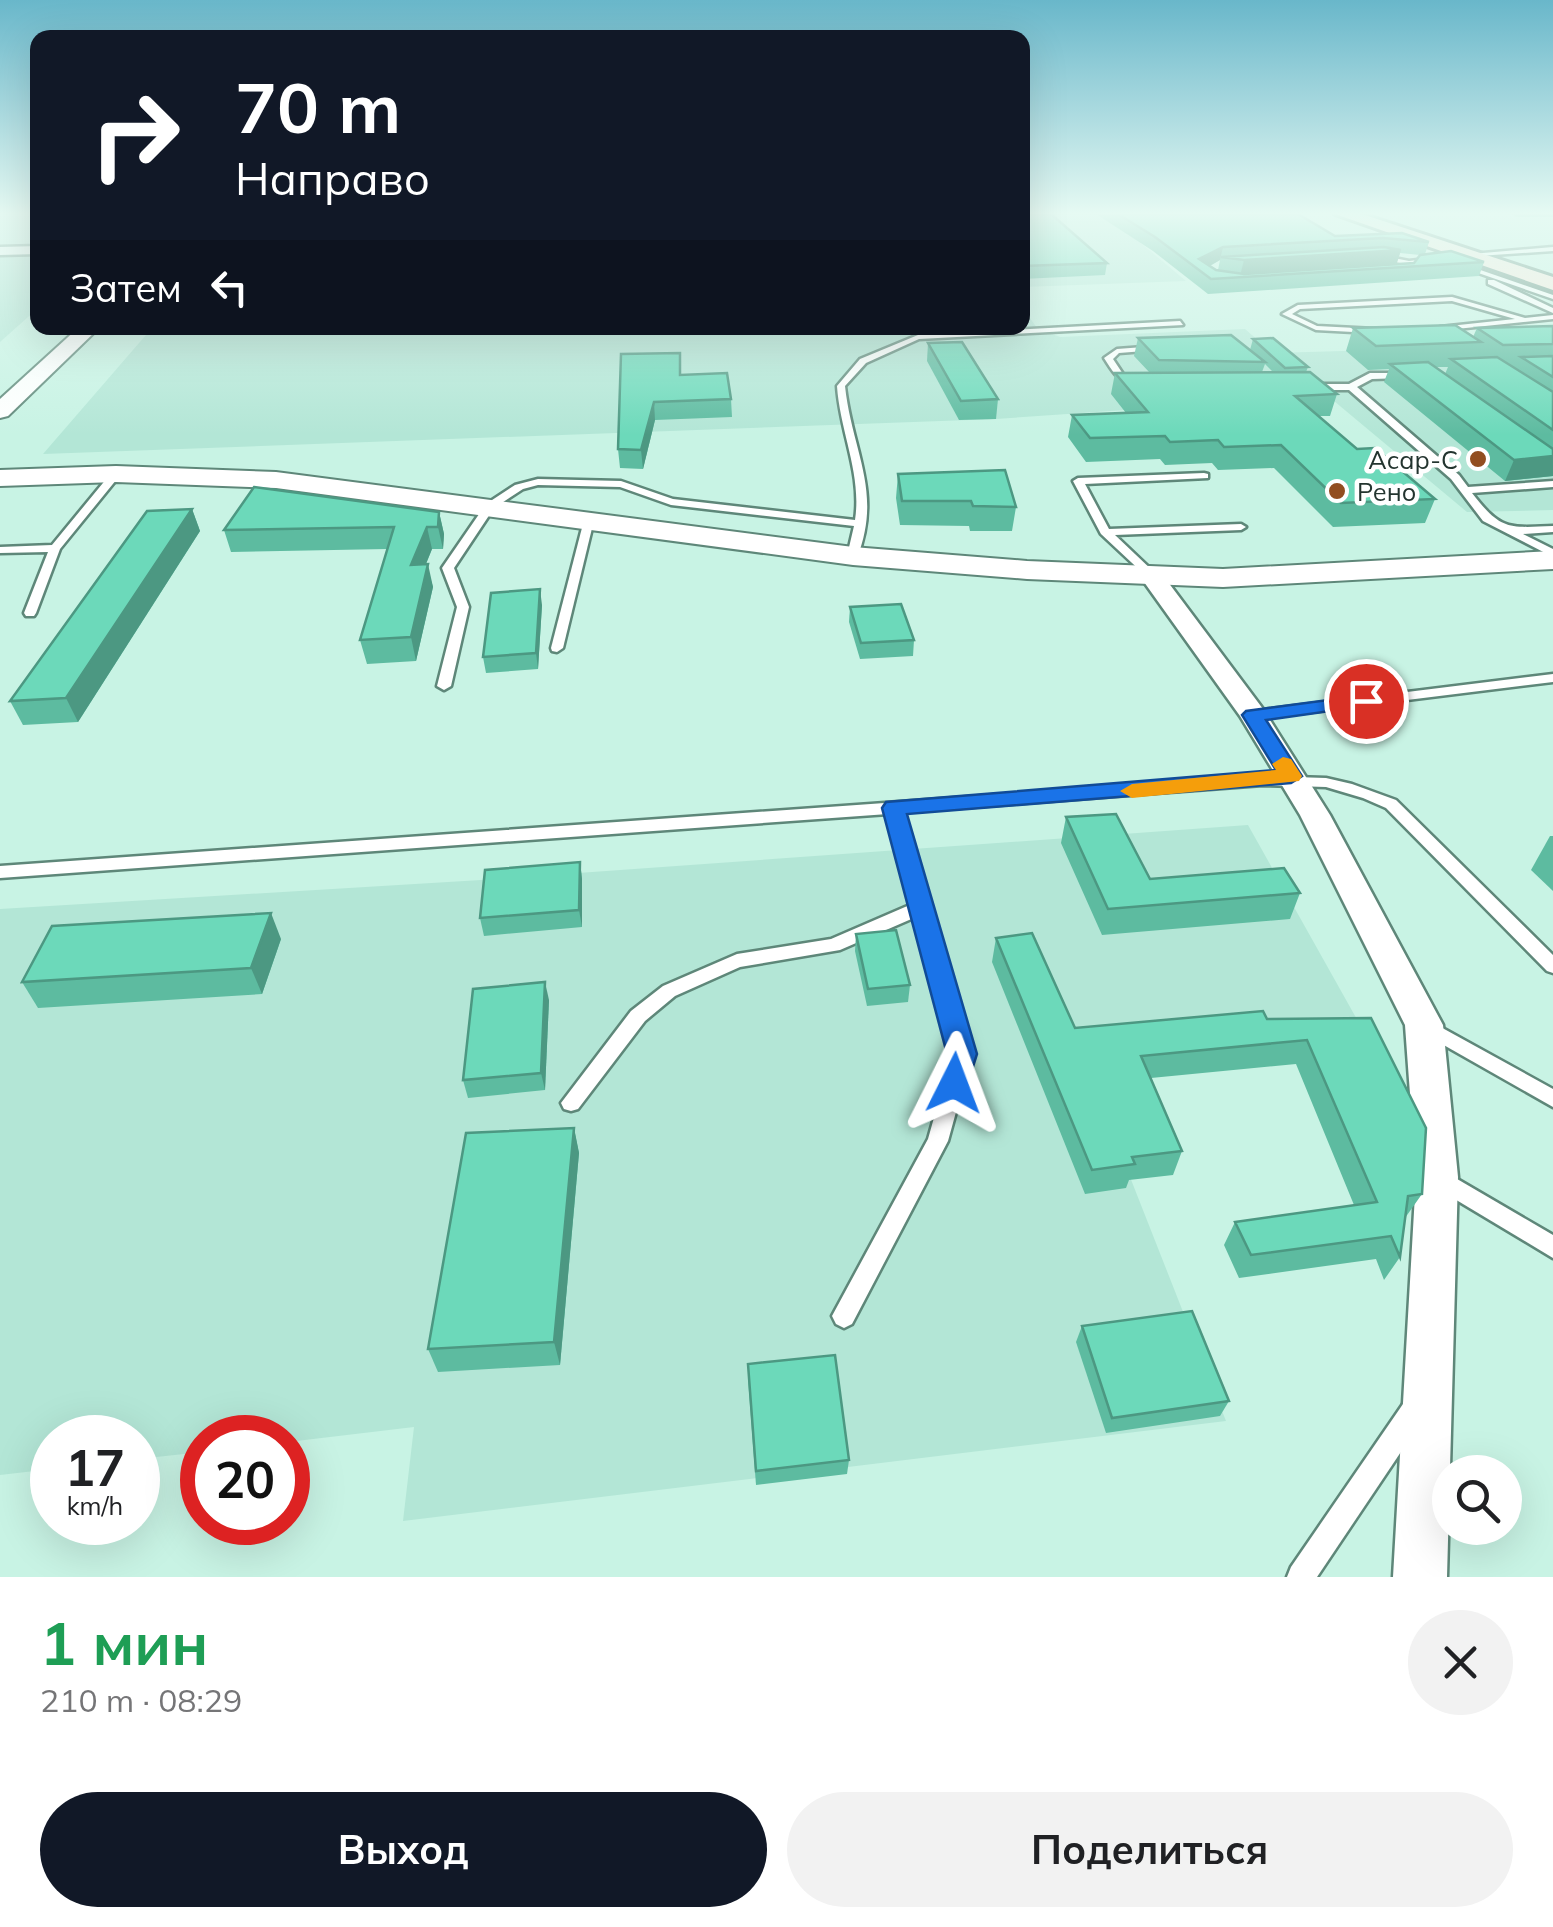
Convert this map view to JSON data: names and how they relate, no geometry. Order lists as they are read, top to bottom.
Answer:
{
  "places": ["Асар-С", "Рено"],
  "page": {
    "turn": ["70 m", "Направо"],
    "then": "Затем",
    "speed": "17 km/h",
    "limit": "20",
    "heading": ["1 мин", "210 m · 08:29"],
    "buttons": ["Выход", "Поделиться"]
  }
}
